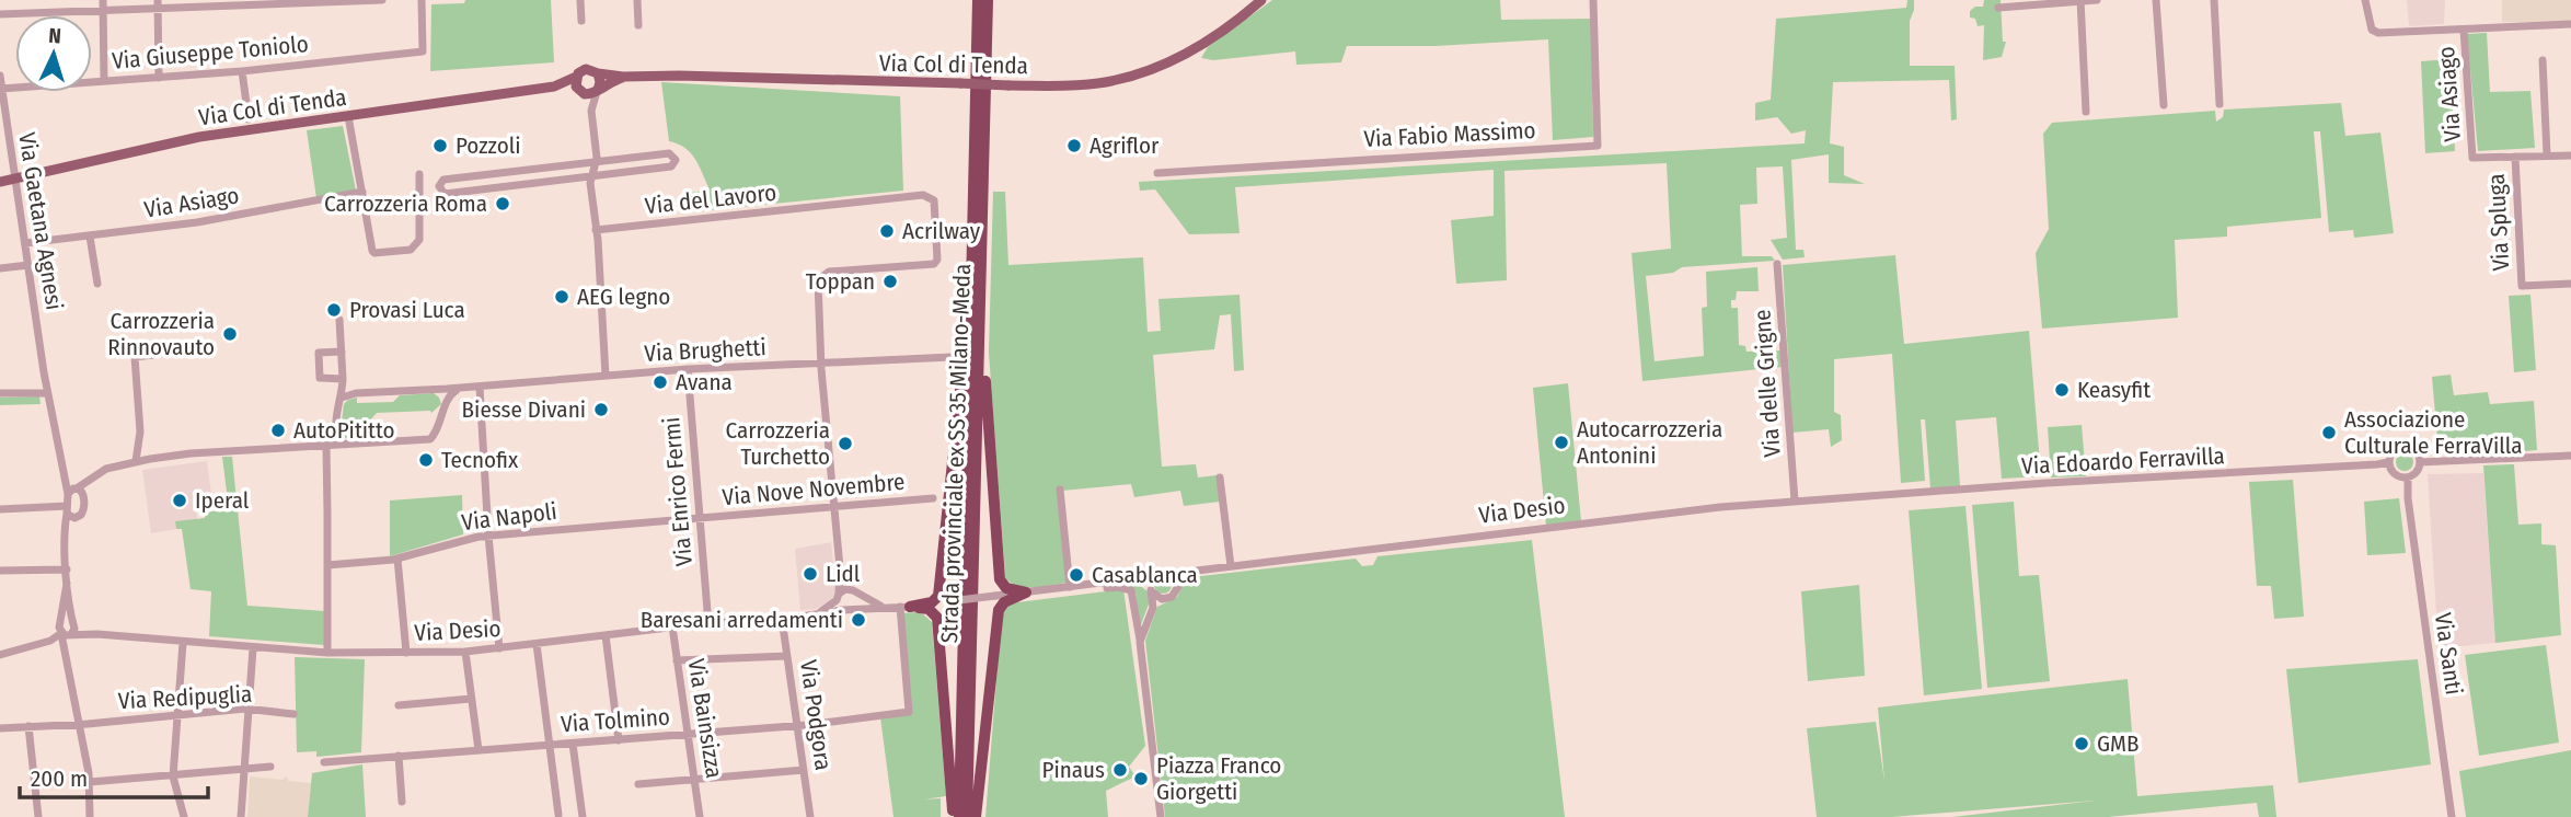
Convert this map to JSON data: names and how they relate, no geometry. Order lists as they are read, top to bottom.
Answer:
{
  "streets": {
    "highway": ["Strada provinciale ex SS 35 Milano-Meda"],
    "main road": ["Via Col di Tenda"],
    "street": [
      "Via Giuseppe Toniolo",
      "Via Asiago",
      "Via Fabio Massimo",
      "Via del Lavoro",
      "Via Gaetana Agnesi",
      "Via Spluga",
      "Via Brughetti",
      "Via delle Grigne",
      "Via Edoardo Ferravilla",
      "Via Nove Novembre",
      "Via Enrico Fermi",
      "Via Desio",
      "Via Napoli",
      "Via Santi",
      "Via Redipuglia",
      "Via Podgora",
      "Via Bainsizza",
      "Via Tolmino"
    ]
  },
  "crossings": [
    ["Via Giuseppe Toniolo", "Via Gaetana Agnesi"],
    ["Via Col di Tenda", "Via Gaetana Agnesi"],
    ["Via Asiago", "Via Gaetana Agnesi"],
    ["Via Asiago", "Via Spluga"],
    ["Via del Lavoro", "Via Brughetti"],
    ["Via Brughetti", "Via Enrico Fermi"],
    ["Via delle Grigne", "Via Desio"],
    ["Via Edoardo Ferravilla", "Via Desio"],
    ["Via Edoardo Ferravilla", "Via Santi"],
    ["Via Nove Novembre", "Via Enrico Fermi"],
    ["Via Nove Novembre", "Via Napoli"],
    ["Via Enrico Fermi", "Via Napoli"],
    ["Via Desio", "Via Podgora"],
    ["Via Desio", "Via Bainsizza"],
    ["Via Podgora", "Via Tolmino"],
    ["Via Bainsizza", "Via Tolmino"]
  ],
  "places": [
    "Pozzoli",
    "Agriflor",
    "Carrozzeria Roma",
    "Acrilway",
    "Toppan",
    "AEG legno",
    "Provasi Luca",
    "Carrozzeria Rinnovauto",
    "Avana",
    "Keasyfit",
    "Biesse Divani",
    "AutoPititto",
    "Associazione Culturale FerraVilla",
    "Autocarrozzeria Antonini",
    "Carrozzeria Turchetto",
    "Tecnofix",
    "Iperal",
    "Lidl",
    "Casablanca",
    "Baresani arredamenti",
    "GMB",
    "Pinaus",
    "Piazza Franco Giorgetti"
  ],
  "scale_bar": "200 m",
  "north": "top"
}
